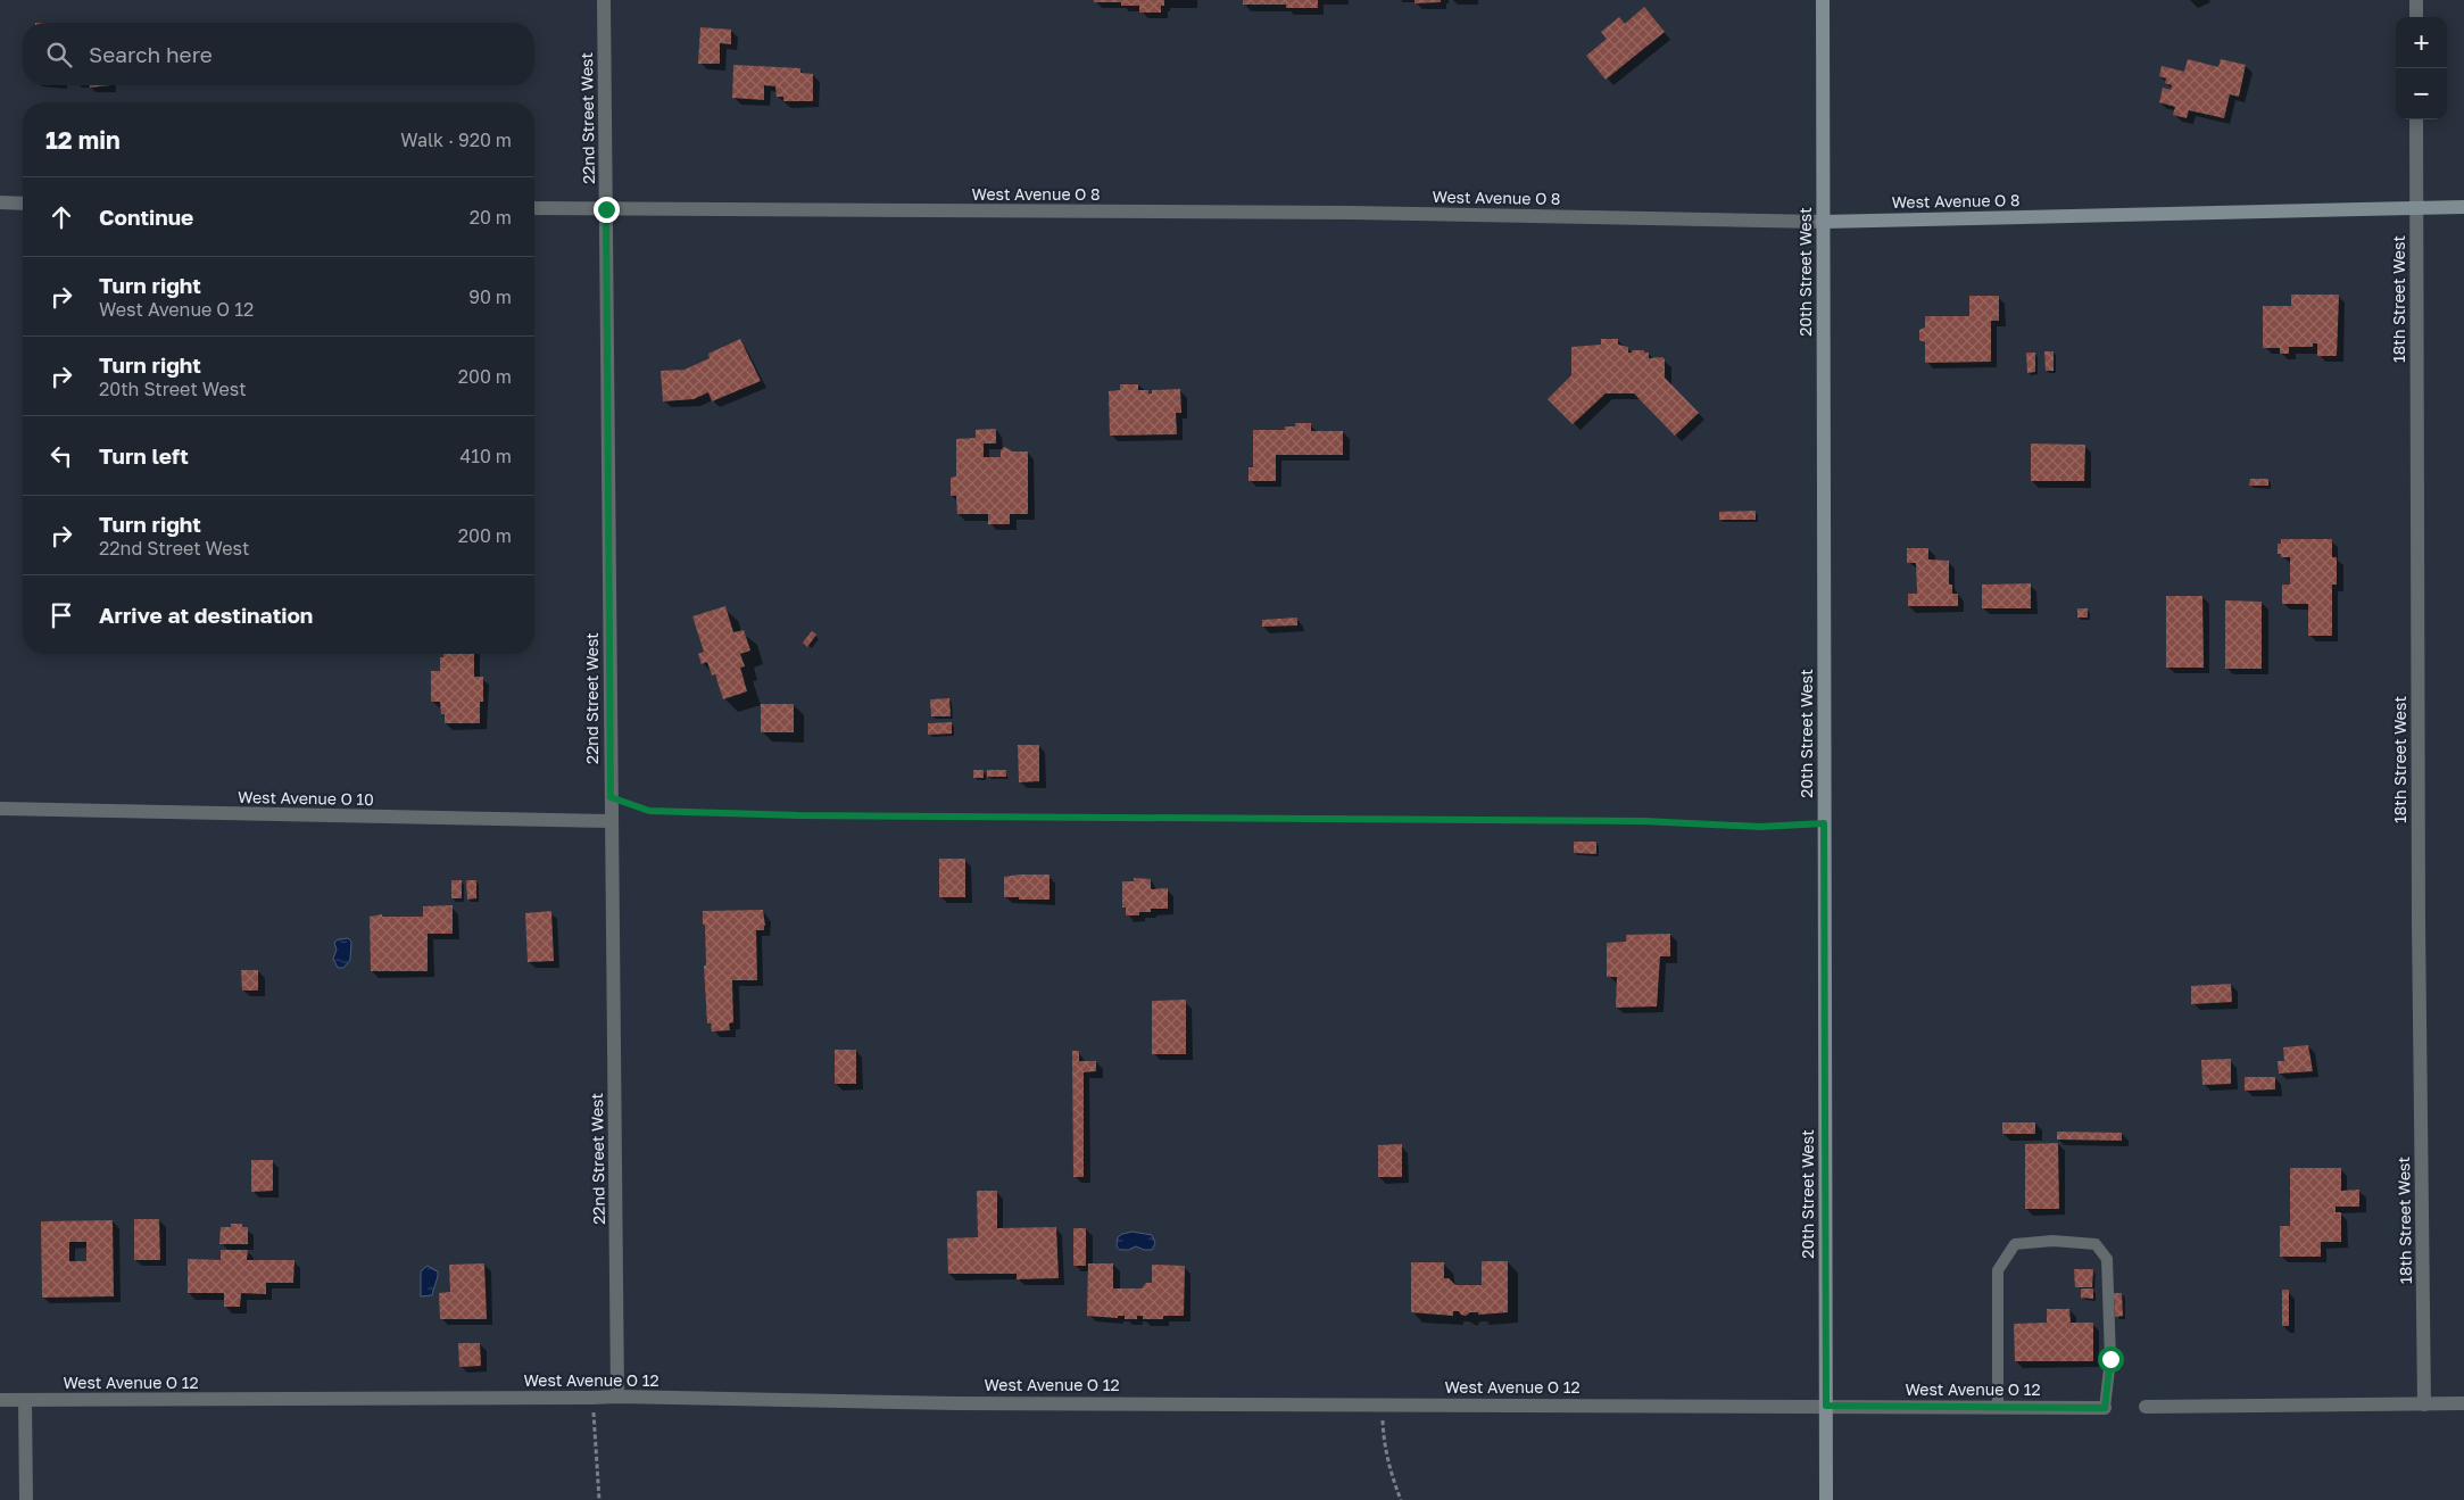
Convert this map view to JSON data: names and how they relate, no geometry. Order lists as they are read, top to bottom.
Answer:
{
  "streets": {
    "main road": ["West Avenue O 8", "20th Street West"],
    "street": [
      "22nd Street West",
      "18th Street West",
      "West Avenue O 10",
      "West Avenue O 12"
    ]
  },
  "crossings": [
    ["22nd Street West", "West Avenue O 8"],
    ["22nd Street West", "West Avenue O 10"],
    ["22nd Street West", "West Avenue O 12"],
    ["West Avenue O 8", "20th Street West"],
    ["West Avenue O 8", "18th Street West"],
    ["20th Street West", "West Avenue O 12"]
  ],
  "page": {
    "map_buttons": ["+", "−"],
    "search": "Search here",
    "heading": ["12 min", "Walk · 920 m"],
    "list": [
      ["Continue", "20 m"],
      ["Turn right", "West Avenue O 12", "90 m"],
      ["Turn right", "20th Street West", "200 m"],
      ["Turn left", "410 m"],
      ["Turn right", "22nd Street West", "200 m"],
      "Arrive at destination"
    ]
  }
}
